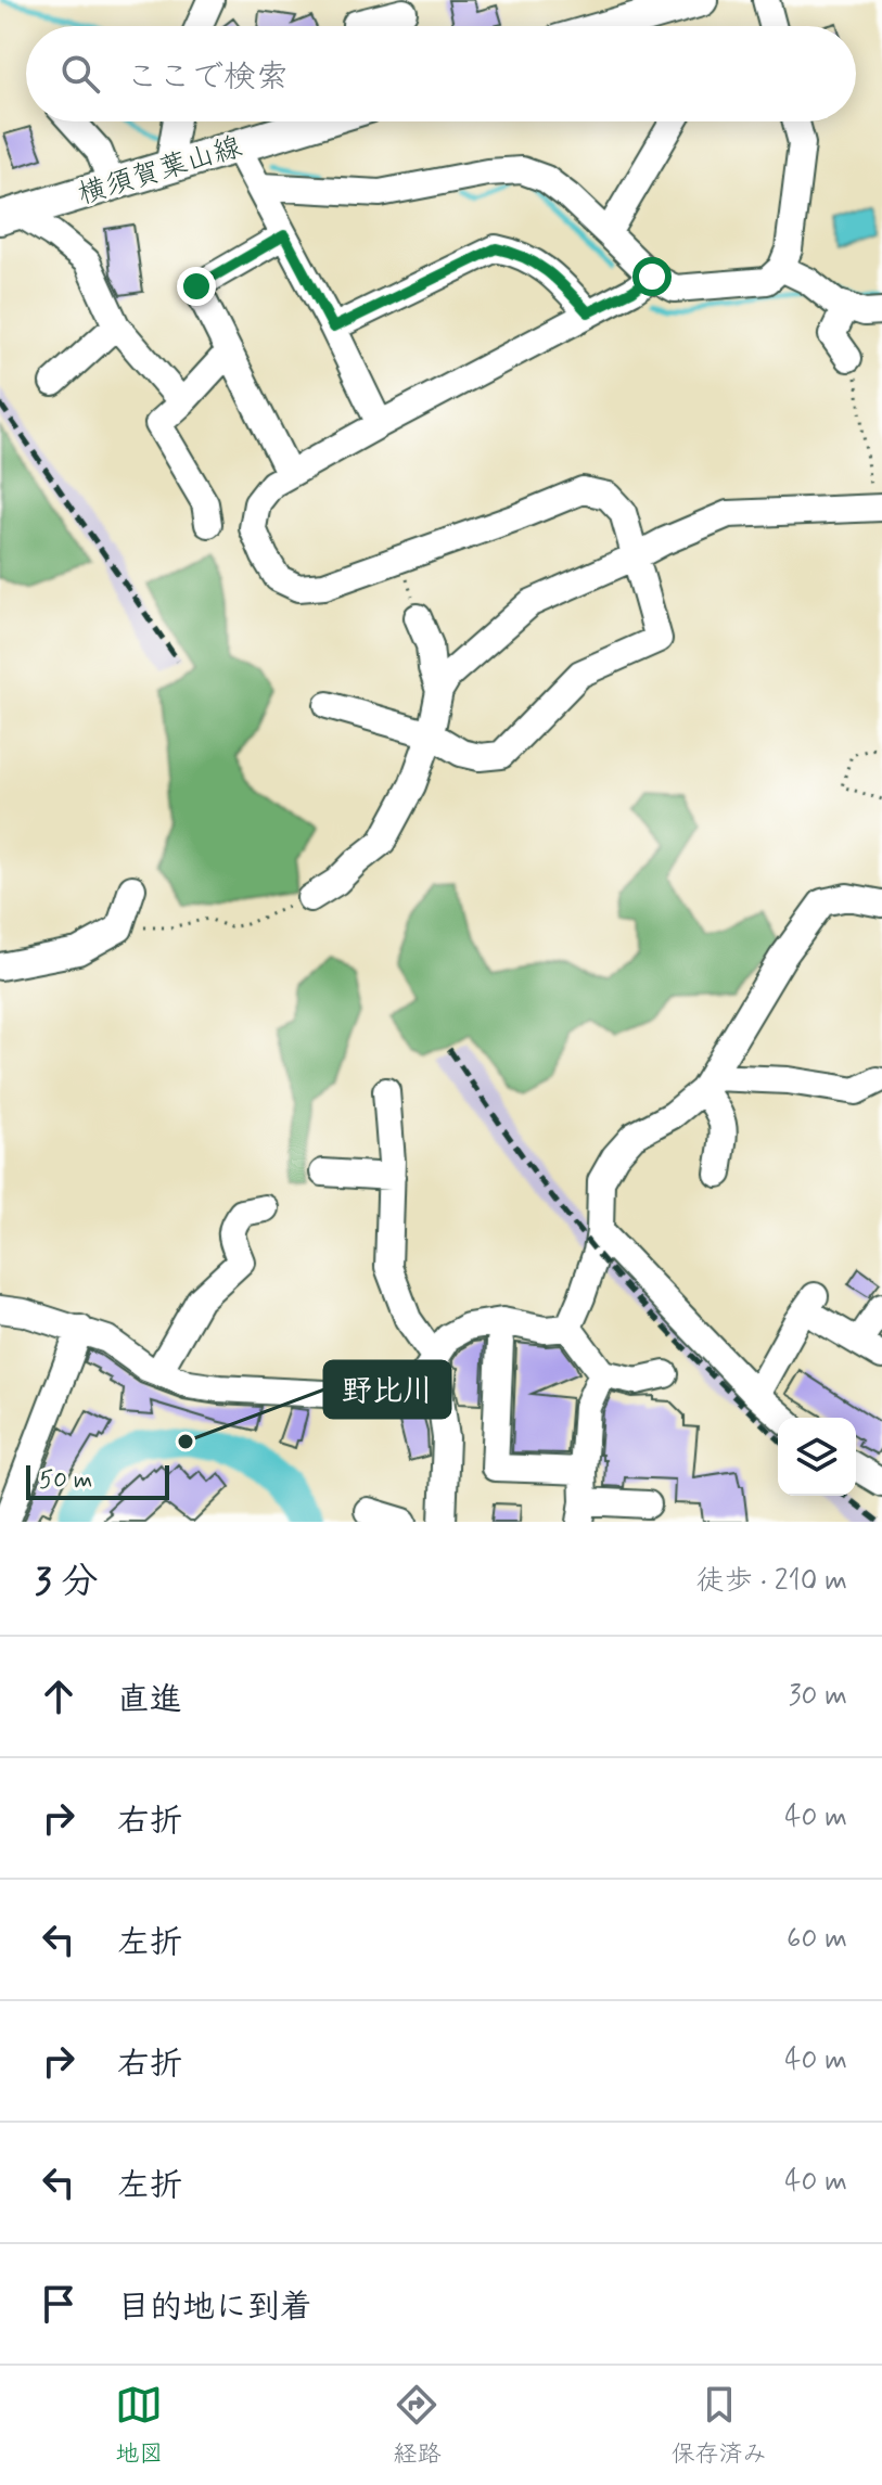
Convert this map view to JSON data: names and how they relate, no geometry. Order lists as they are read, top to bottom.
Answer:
{
  "streets": {
    "main road": ["横須賀葉山線"]
  },
  "places": ["野比川"],
  "scale_bar": "50 m",
  "page": {
    "search": "ここで検索",
    "scale": "50 m",
    "heading": ["3 分", "徒歩 · 210 m"],
    "list": [
      ["直進", "30 m"],
      ["右折", "40 m"],
      ["左折", "60 m"],
      ["右折", "40 m"],
      ["左折", "40 m"],
      "目的地に到着"
    ],
    "nav": ["地図", "経路", "保存済み"]
  }
}
